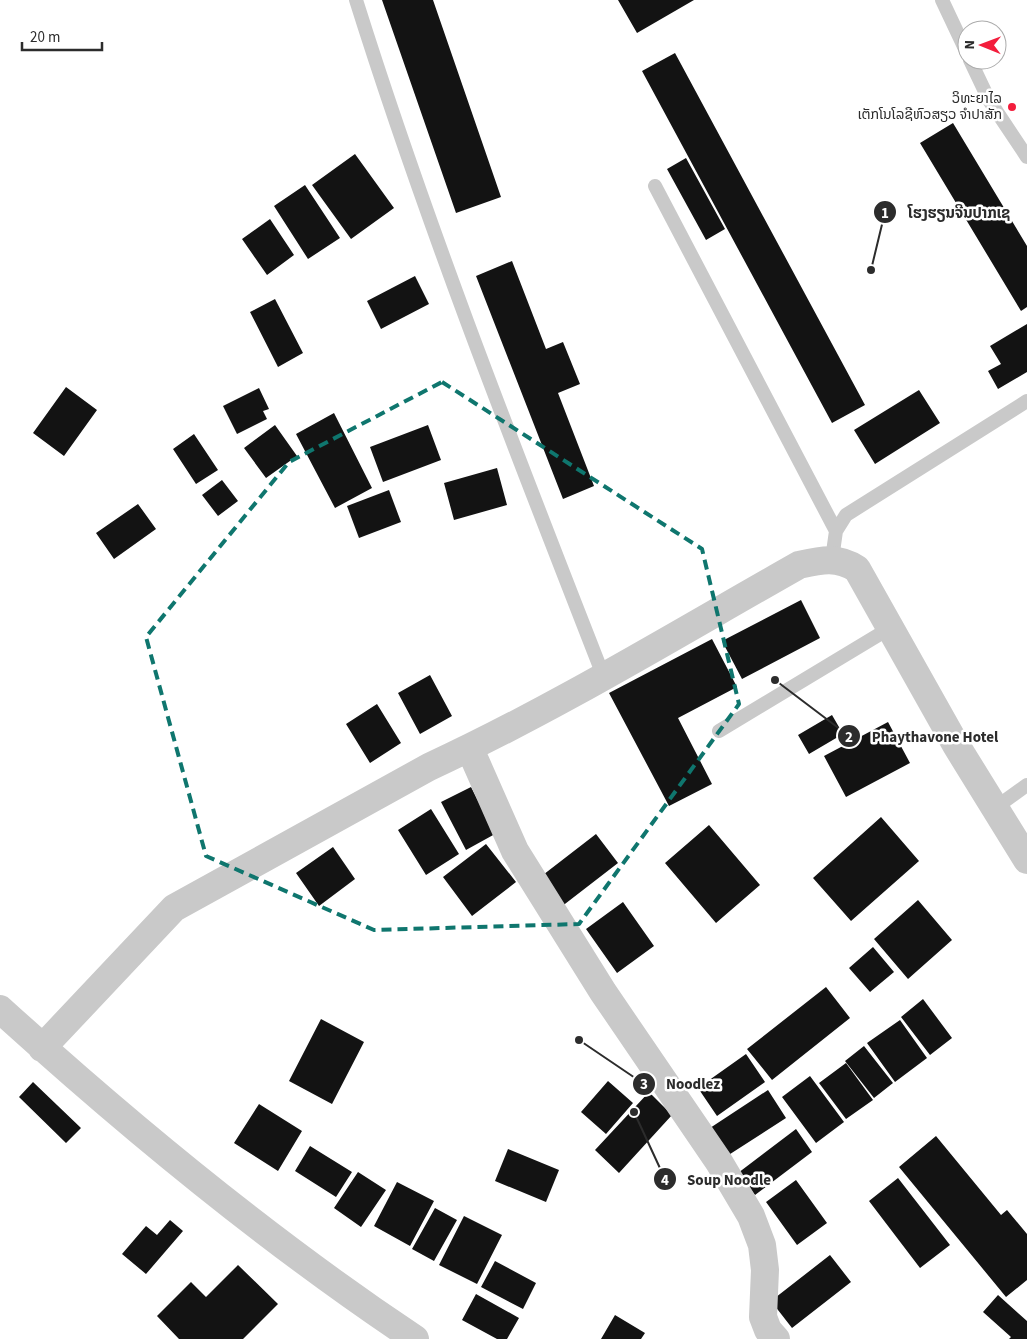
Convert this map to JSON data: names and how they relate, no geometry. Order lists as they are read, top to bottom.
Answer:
{
  "places": [
    "ວິທະຍາໄລ ເຕັກໂນໂລຊີຫົວສຽວ ຈຳປາສັກ",
    "ໂຮງຮຽນຈີນປາກເຊ",
    "Phaythavone Hotel",
    "Noodlez",
    "Soup Noodle"
  ],
  "scale_bar": "20 m",
  "north": "left"
}
